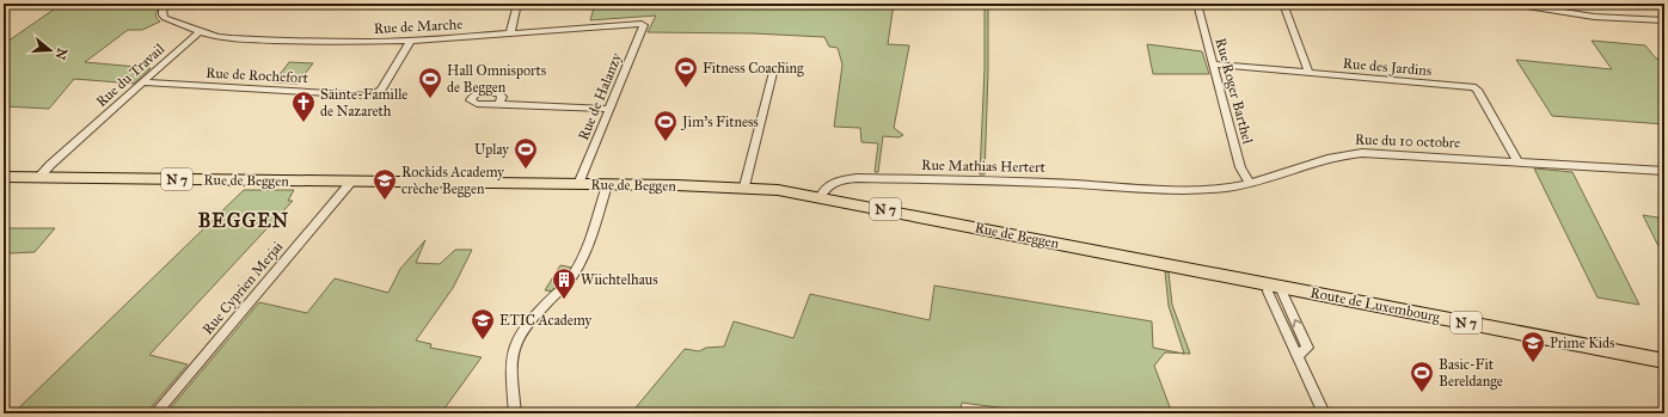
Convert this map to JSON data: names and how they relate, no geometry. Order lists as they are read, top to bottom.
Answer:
{
  "streets": {
    "main road": ["N 7", "Rue de Beggen", "Route de Luxembourg"],
    "street": [
      "Rue de Marche",
      "Rue des Jardins",
      "Rue du Travail",
      "Rue de Rochefort",
      "Rue Roger Barthel",
      "Rue de Halanzy",
      "Rue du 10 octobre",
      "Rue Mathias Hertert",
      "Rue Cyprien Merjai"
    ]
  },
  "crossings": [
    ["Rue de Marche", "Rue du Travail"],
    ["Rue de Marche", "Rue de Rochefort"],
    ["Rue de Marche", "Rue de Halanzy"],
    ["Rue des Jardins", "Rue Roger Barthel"],
    ["Rue des Jardins", "Rue du 10 octobre"],
    ["Rue du Travail", "Rue de Rochefort"],
    ["Rue du Travail", "Rue de Beggen"],
    ["Rue Roger Barthel", "Rue du 10 octobre"],
    ["Rue de Halanzy", "Rue de Beggen"],
    ["Rue du 10 octobre", "Rue Mathias Hertert"],
    ["Rue Mathias Hertert", "Rue de Beggen"],
    ["Rue de Beggen", "Rue Cyprien Merjai"],
    ["Rue de Beggen", "Route de Luxembourg"]
  ],
  "districts": ["BEGGEN"],
  "places": {
    "sports": [
      "Fitness Coaching",
      "Hall Omnisports de Beggen",
      "Jim's Fitness",
      "Uplay",
      "Basic-Fit Bereldange"
    ],
    "church": ["Sainte-Famille de Nazareth"],
    "school or university": ["Rockids Academy crèche Beggen", "ETIC Academy", "Prime Kids"],
    "building": ["Wiichtelhaus"]
  },
  "north": "right"
}
